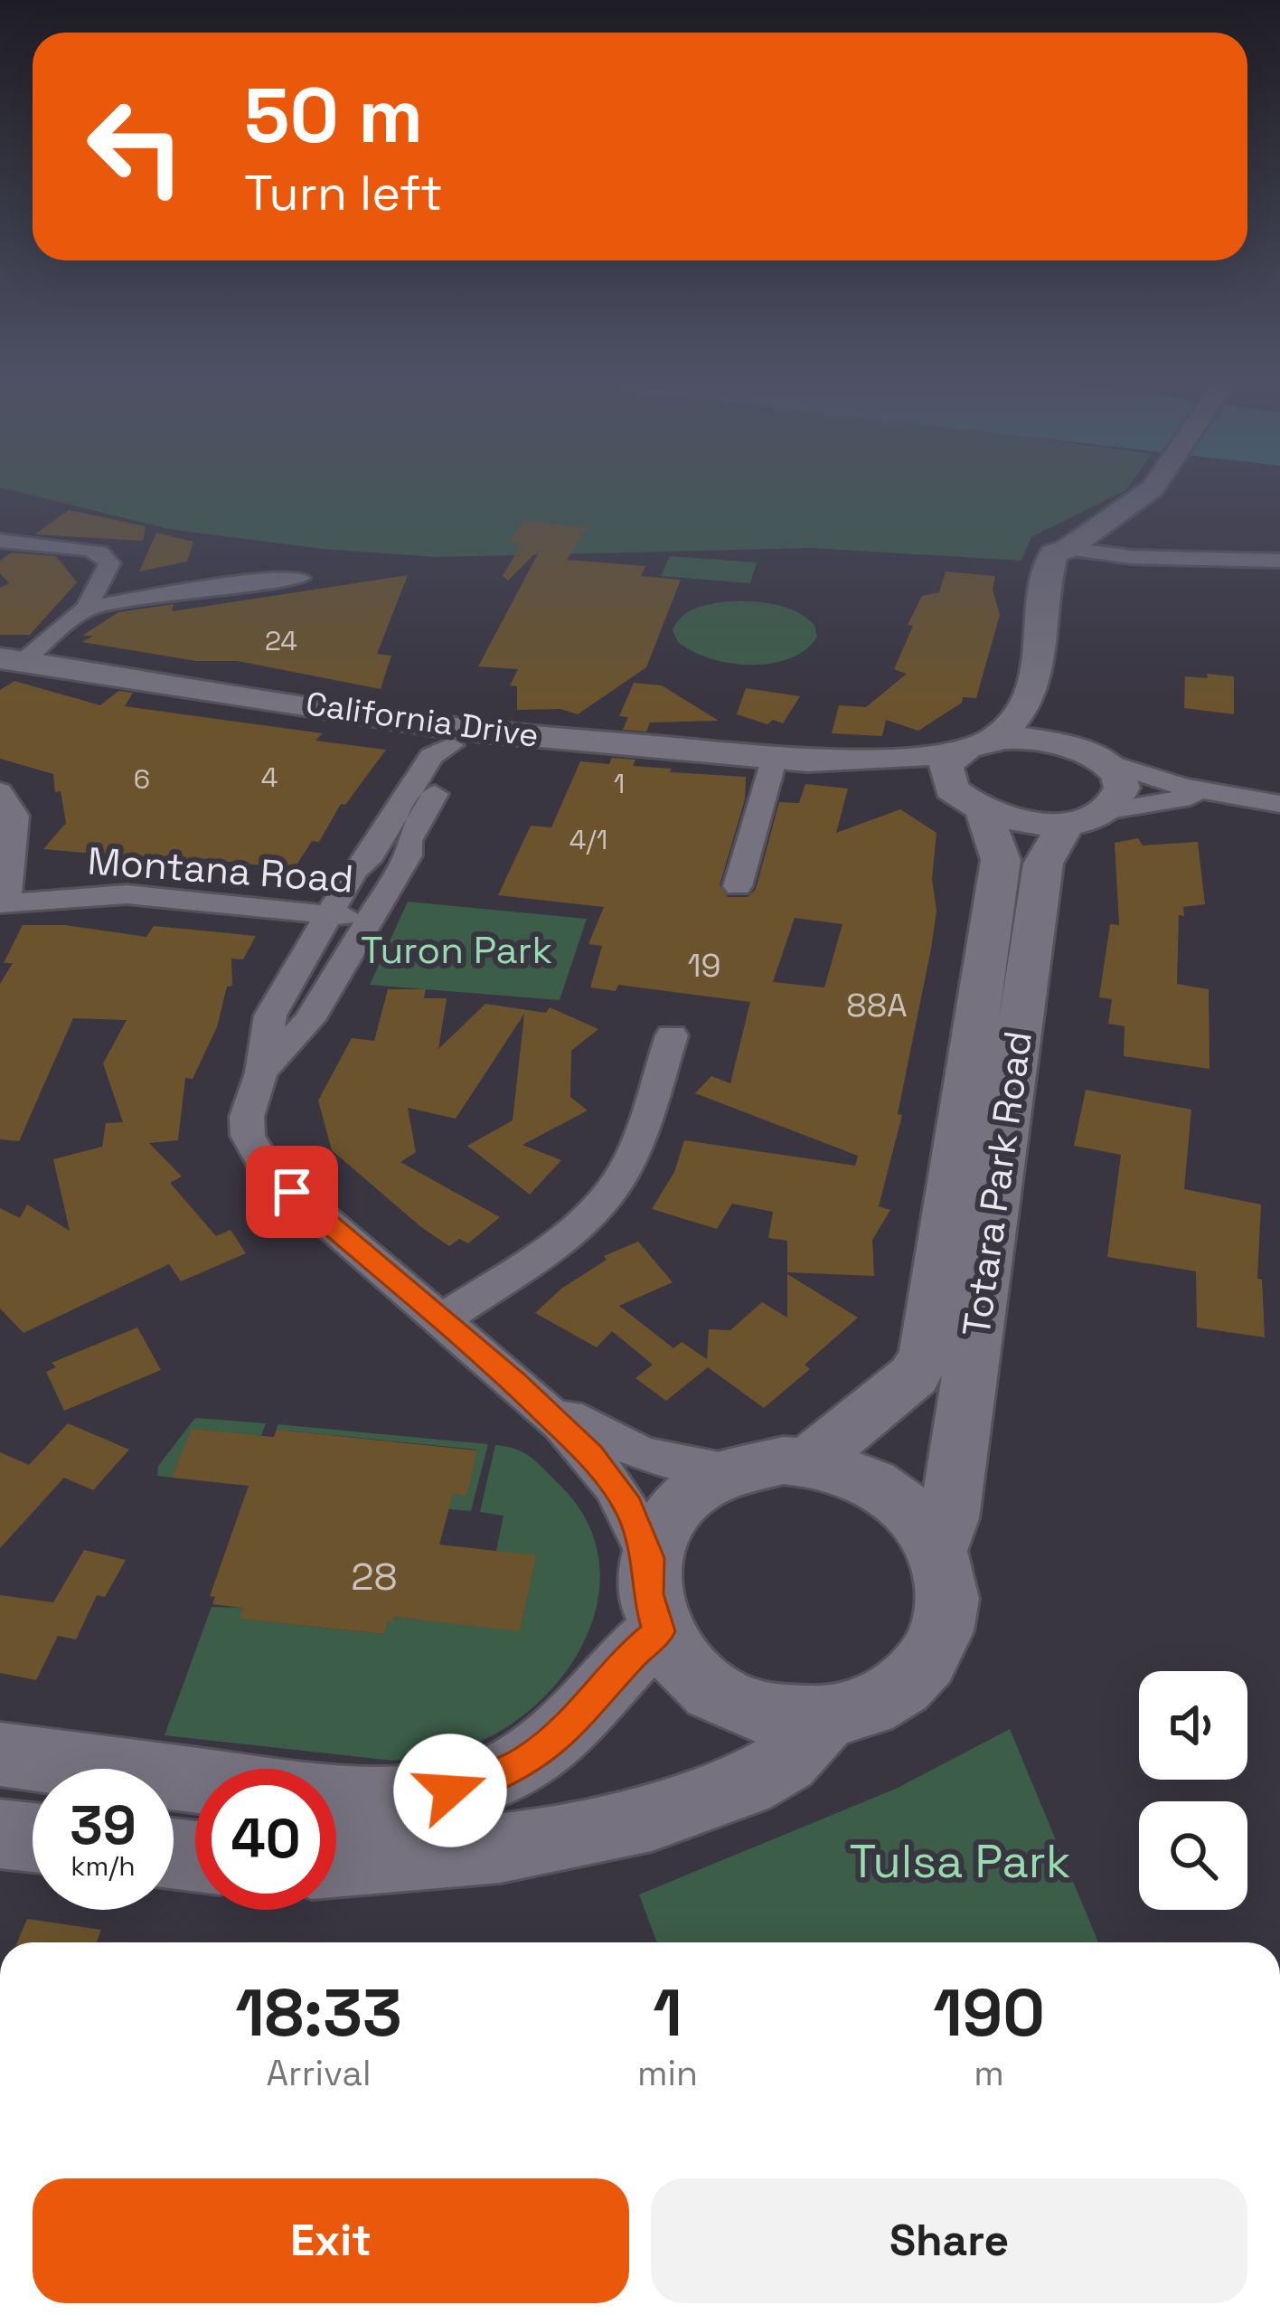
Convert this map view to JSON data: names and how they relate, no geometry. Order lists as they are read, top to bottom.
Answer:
{
  "streets": {
    "street": ["California Drive", "Montana Road", "Totara Park Road"]
  },
  "crossings": [
    ["California Drive", "Totara Park Road"]
  ],
  "parks": ["Turon Park", "Tulsa Park"],
  "house_numbers": [
    "24",
    "4",
    "6",
    "1",
    "4/1",
    "19",
    "88A",
    "28"
  ],
  "page": {
    "turn": ["50 m", "Turn left"],
    "speed": "39 km/h",
    "limit": "40",
    "eta": [
      "18:33",
      "Arrival",
      "1",
      "min",
      "190",
      "m"
    ],
    "buttons": ["Exit", "Share"]
  }
}
